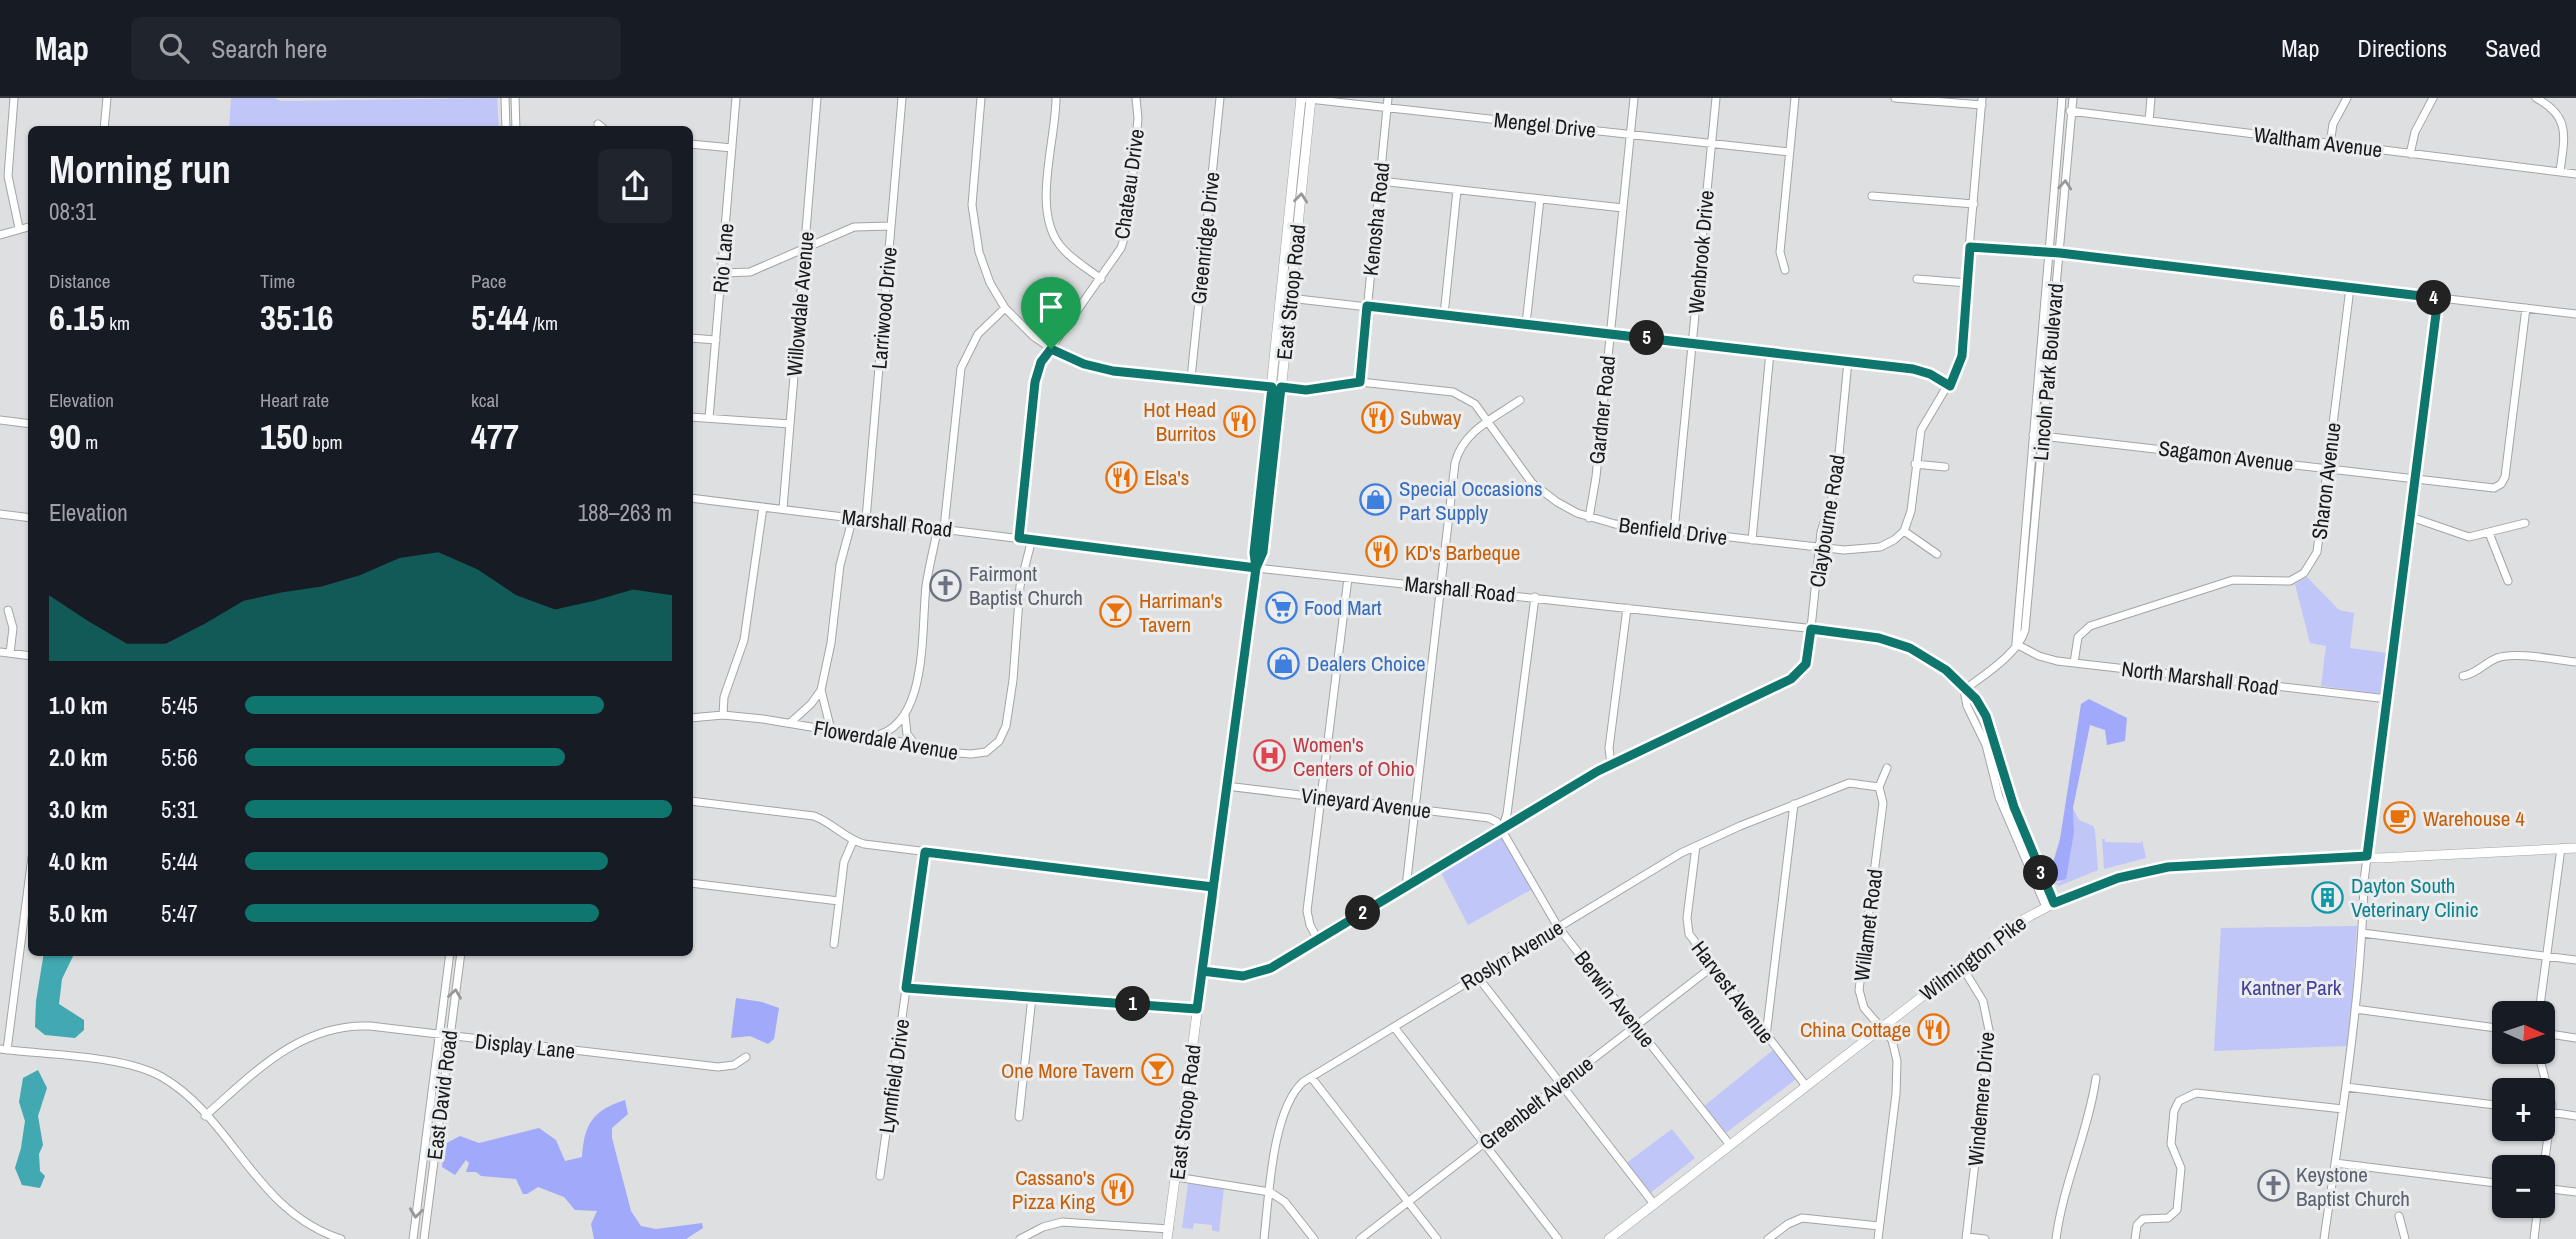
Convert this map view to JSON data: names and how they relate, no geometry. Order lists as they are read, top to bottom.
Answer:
{
  "streets": {
    "main road": ["East Stroop Road", "Wilmington Pike"],
    "street": [
      "Mengel Drive",
      "Waltham Avenue",
      "Chateau Drive",
      "Kenosha Road",
      "Greenridge Drive",
      "Wenbrook Drive",
      "Rio Lane",
      "Willowdale Avenue",
      "Larriwood Drive",
      "Lincoln Park Boulevard",
      "Gardner Road",
      "Sagamon Avenue",
      "Sharon Avenue",
      "Claybourne Road",
      "Marshall Road",
      "Benfield Drive",
      "North Marshall Road",
      "Flowerdale Avenue",
      "Vineyard Avenue",
      "Willamet Road",
      "Roslyn Avenue",
      "Harvest Avenue",
      "Berwin Avenue",
      "Display Lane",
      "Lynnfield Drive",
      "East David Road",
      "Windemere Drive",
      "Greenbelt Avenue"
    ]
  },
  "crossings": [
    ["Mengel Drive", "Kenosha Road"],
    ["Mengel Drive", "Wenbrook Drive"],
    ["Mengel Drive", "East Stroop Road"],
    ["Mengel Drive", "Gardner Road"],
    ["Waltham Avenue", "Lincoln Park Boulevard"],
    ["Chateau Drive", "Marshall Road"],
    ["Chateau Drive", "Benfield Drive"],
    ["Kenosha Road", "Benfield Drive"],
    ["Greenridge Drive", "Benfield Drive"],
    ["Wenbrook Drive", "Benfield Drive"],
    ["East Stroop Road", "Claybourne Road"],
    ["East Stroop Road", "Marshall Road"],
    ["East Stroop Road", "Benfield Drive"],
    ["East Stroop Road", "Vineyard Avenue"],
    ["Willowdale Avenue", "Marshall Road"],
    ["Larriwood Drive", "Marshall Road"],
    ["Lincoln Park Boulevard", "Sagamon Avenue"],
    ["Lincoln Park Boulevard", "Marshall Road"],
    ["Lincoln Park Boulevard", "North Marshall Road"],
    ["Gardner Road", "Benfield Drive"],
    ["Sagamon Avenue", "Sharon Avenue"],
    ["Sharon Avenue", "North Marshall Road"],
    ["Claybourne Road", "Marshall Road"],
    ["Claybourne Road", "Benfield Drive"],
    ["Claybourne Road", "Vineyard Avenue"],
    ["Claybourne Road", "Berwin Avenue"],
    ["Marshall Road", "Flowerdale Avenue"],
    ["Marshall Road", "Wilmington Pike"],
    ["Vineyard Avenue", "Berwin Avenue"],
    ["Willamet Road", "Roslyn Avenue"],
    ["Willamet Road", "Wilmington Pike"],
    ["Roslyn Avenue", "Harvest Avenue"],
    ["Roslyn Avenue", "Berwin Avenue"],
    ["Wilmington Pike", "Harvest Avenue"],
    ["Wilmington Pike", "Berwin Avenue"],
    ["Wilmington Pike", "Windemere Drive"],
    ["Harvest Avenue", "Greenbelt Avenue"],
    ["Berwin Avenue", "Greenbelt Avenue"],
    ["Display Lane", "East David Road"]
  ],
  "parks": ["Kantner Park"],
  "places": {
    "restaurant": [
      "Subway",
      "Hot Head Burritos",
      "Elsa's",
      "KD's Barbeque",
      "China Cottage",
      "Cassano's Pizza King"
    ],
    "shop": ["Special Occasions Part Supply", "Dealers Choice"],
    "church": ["Fairmont Baptist Church", "Keystone Baptist Church"],
    "supermarket": ["Food Mart"],
    "bar": ["Harriman's Tavern", "One More Tavern"],
    "hospital": ["Women's Centers of Ohio"],
    "cafe": ["Warehouse 4"],
    "building": ["Dayton South Veterinary Clinic"]
  },
  "north": "right",
  "page": {
    "header": "Map",
    "search": "Search here",
    "nav": ["Map", "Directions", "Saved"],
    "heading": ["Morning run", "08:31"],
    "stats": [
      ["Distance", "6.15 km"],
      ["Time", "35:16"],
      ["Pace", "5:44 /km"],
      ["Elevation", "90 m"],
      ["Heart rate", "150 bpm"],
      ["kcal", "477"]
    ],
    "pins": [
      "4",
      "5",
      "3",
      "2",
      "1"
    ],
    "chart": ["Elevation", "188–263 m"],
    "list": [
      {
        "name": "1.0 km",
        "note": "5:45"
      },
      {
        "name": "2.0 km",
        "note": "5:56"
      },
      {
        "name": "3.0 km",
        "note": "5:31"
      },
      {
        "name": "4.0 km",
        "note": "5:44"
      },
      {
        "name": "5.0 km",
        "note": "5:47"
      }
    ],
    "map_buttons": ["+", "−"]
  }
}
